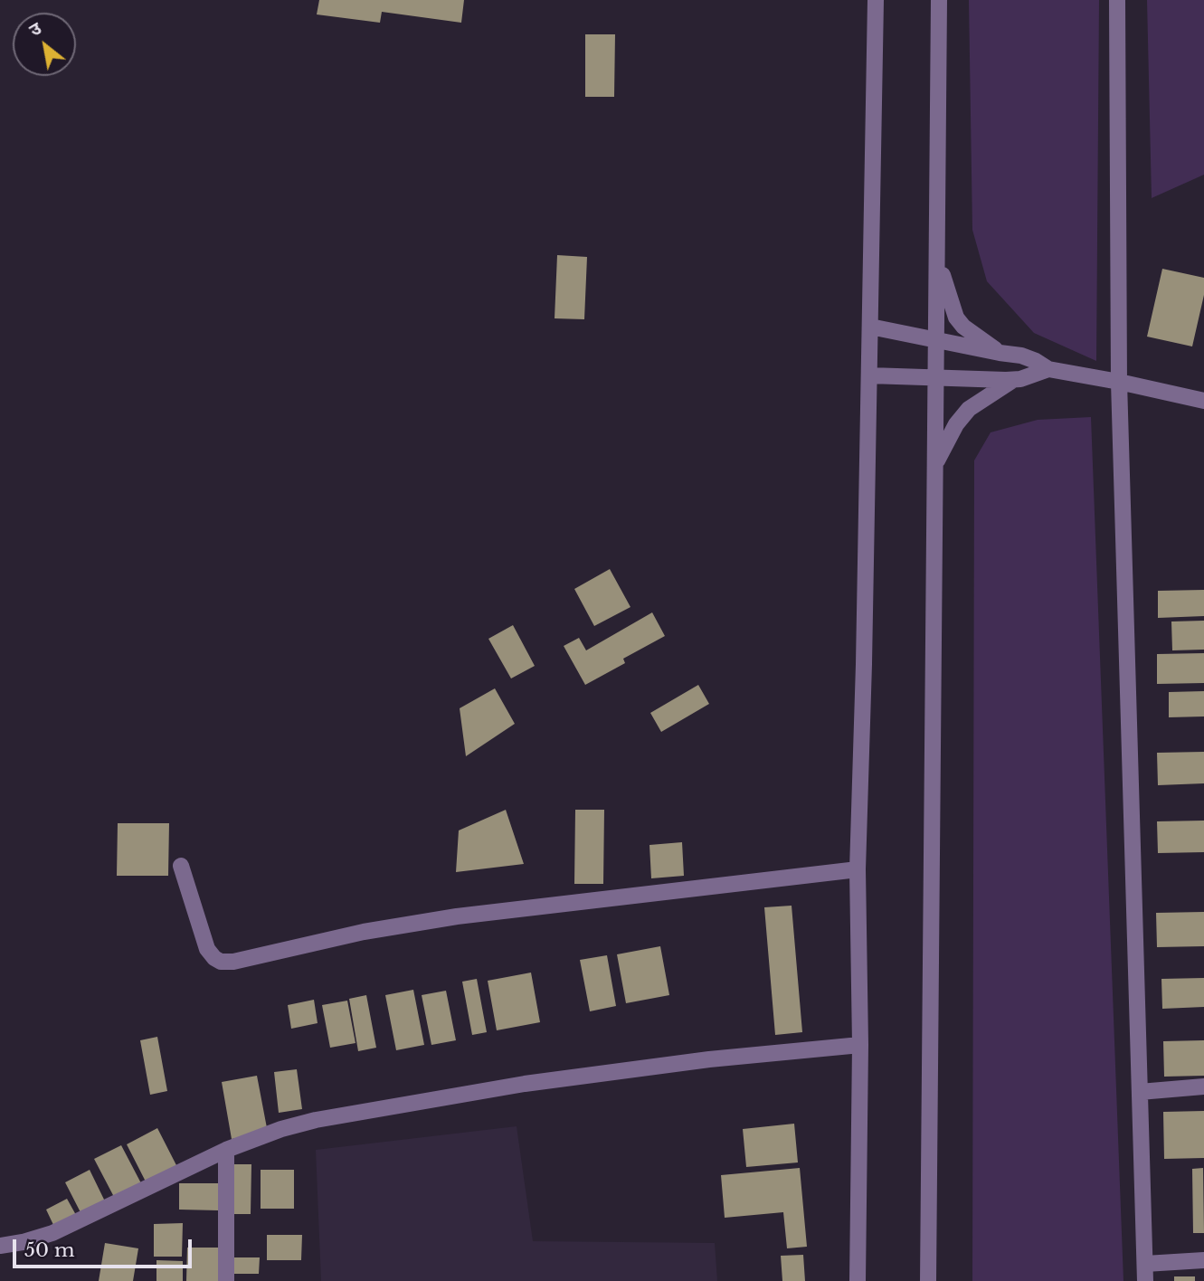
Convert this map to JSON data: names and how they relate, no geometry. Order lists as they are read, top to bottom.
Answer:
{
  "scale_bar": "50 m",
  "north": "top left"
}
